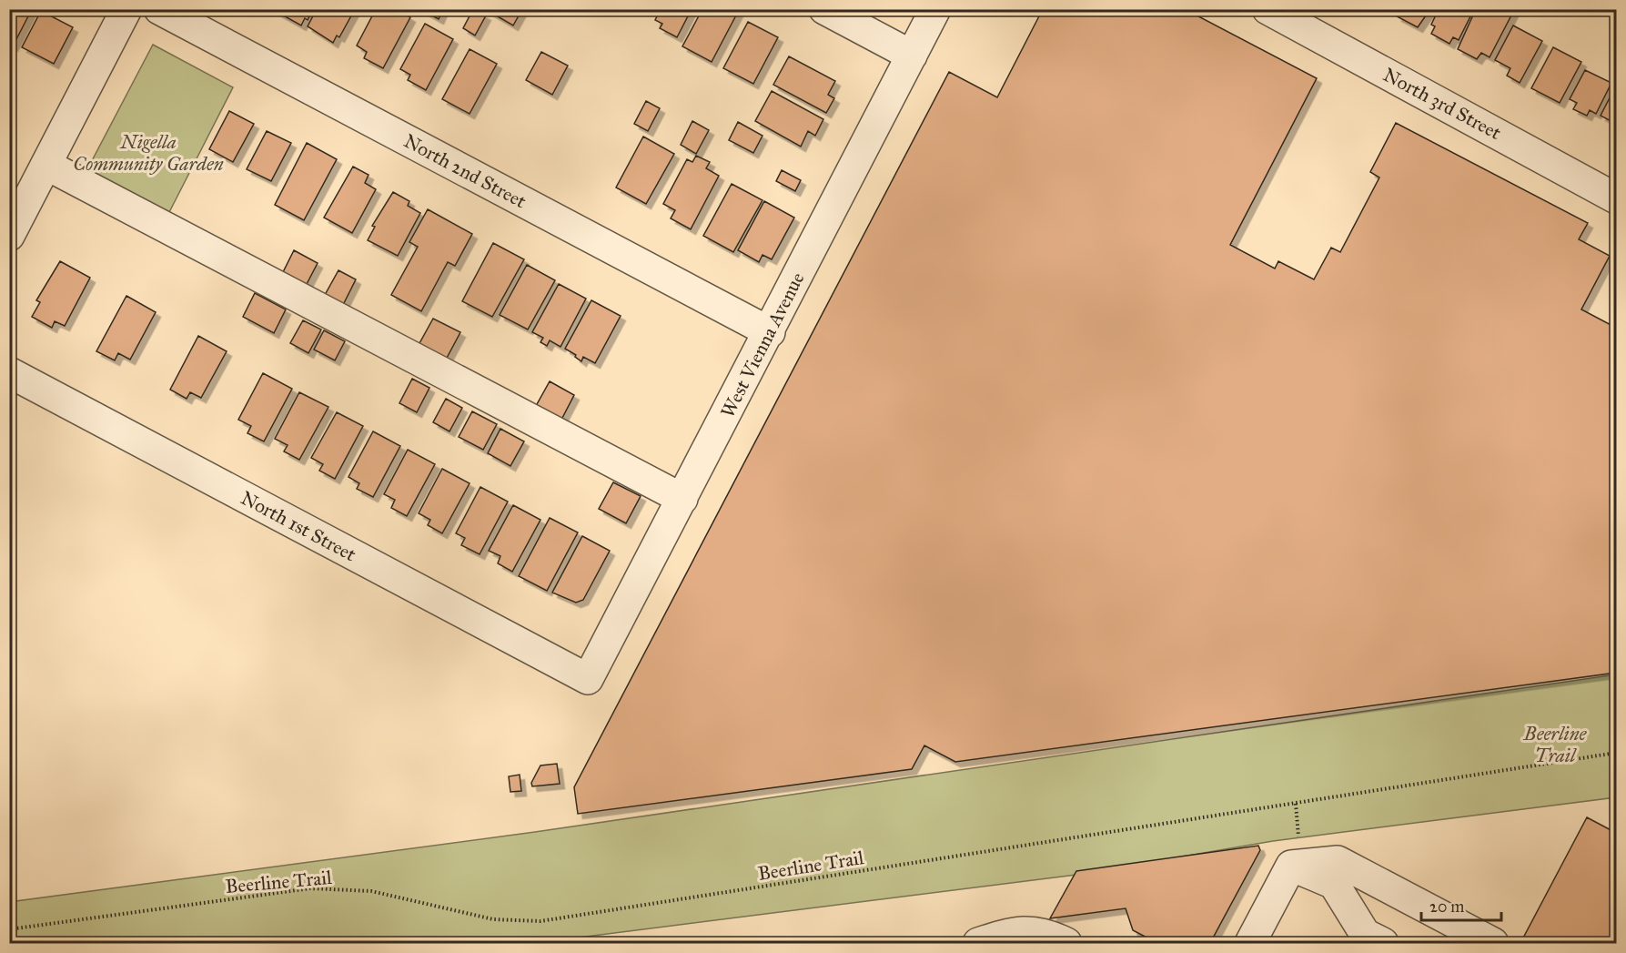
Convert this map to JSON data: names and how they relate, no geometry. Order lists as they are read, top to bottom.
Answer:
{
  "streets": {
    "street": [
      "North 3rd Street",
      "North 2nd Street",
      "West Vienna Avenue",
      "North 1st Street"
    ],
    "path": ["Beerline Trail"]
  },
  "crossings": [
    ["North 2nd Street", "West Vienna Avenue"],
    ["West Vienna Avenue", "North 1st Street"]
  ],
  "parks": ["Nigella Community Garden", "Beerline Trail"],
  "scale_bar": "20 m"
}
